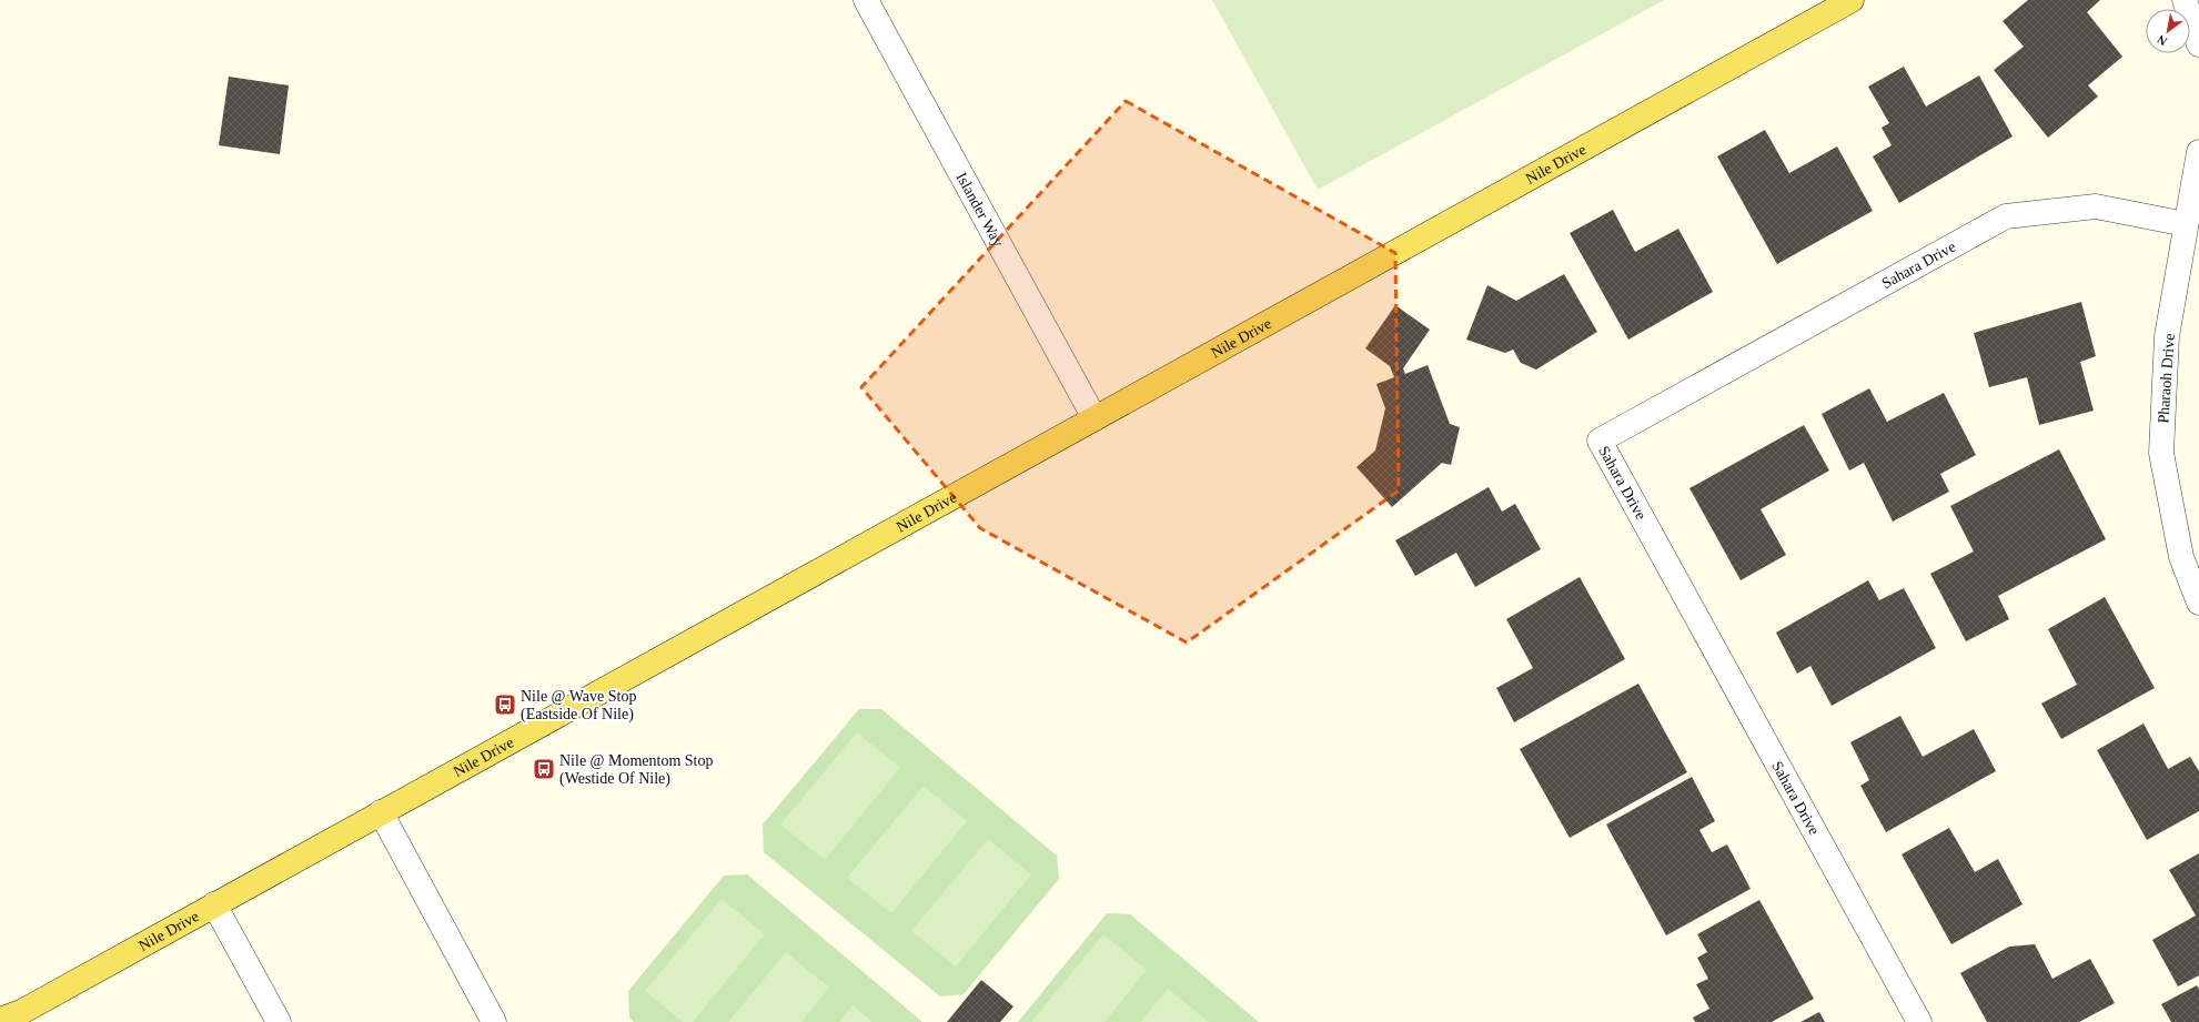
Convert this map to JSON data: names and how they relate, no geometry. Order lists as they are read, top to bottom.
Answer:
{
  "streets": {
    "main road": ["Nile Drive"],
    "street": ["Islander Way", "Sahara Drive", "Pharaoh Drive"]
  },
  "crossings": [
    ["Nile Drive", "Islander Way"],
    ["Sahara Drive", "Pharaoh Drive"]
  ],
  "places": {
    "bus stop": ["Nile @ Wave Stop (Eastside Of Nile)", "Nile @ Momentom Stop (Westide Of Nile)"]
  },
  "north": "bottom left"
}
